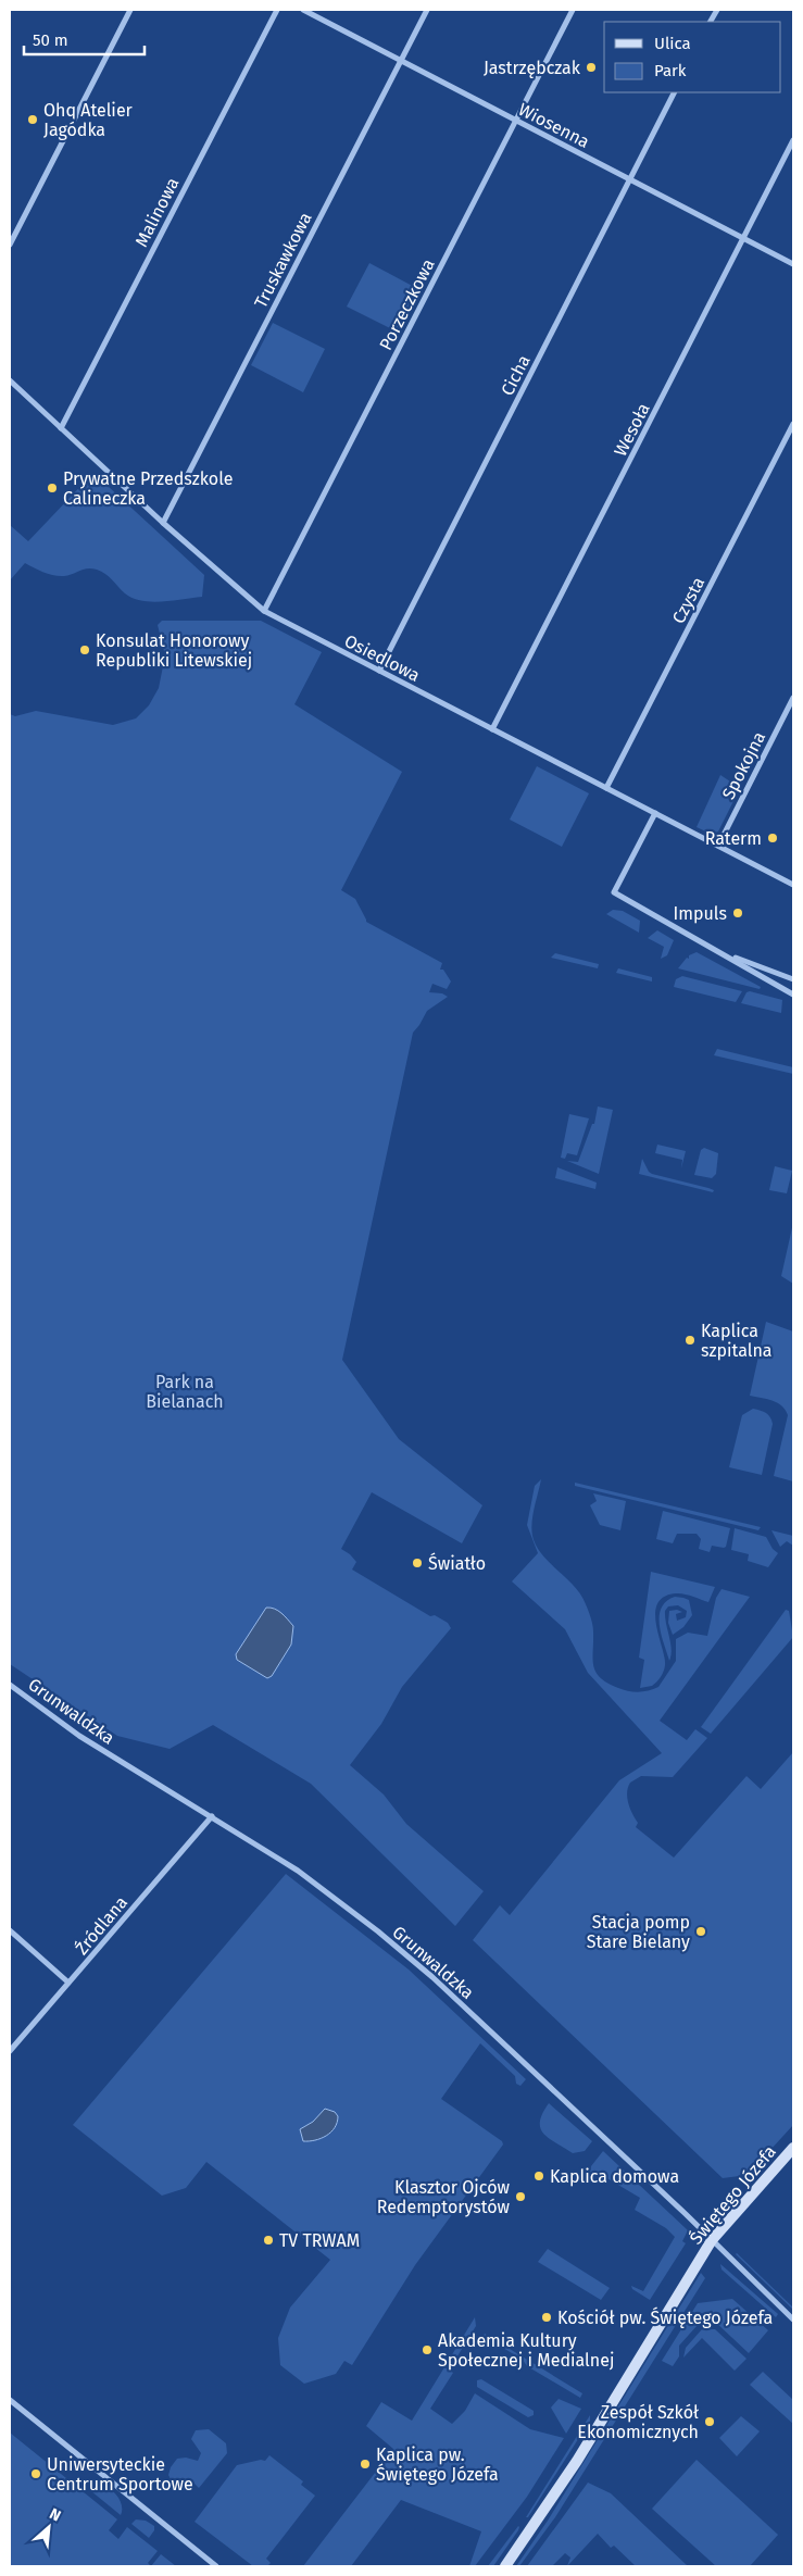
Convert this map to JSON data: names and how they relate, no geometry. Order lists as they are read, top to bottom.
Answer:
{
  "streets": {
    "street": [
      "Wiosenna",
      "Malinowa",
      "Truskawkowa",
      "Porzeczkowa",
      "Cicha",
      "Wesoła",
      "Czysta",
      "Osiedlowa",
      "Spokojna",
      "Grunwaldzka",
      "Źródlana",
      "Świętego Józefa"
    ]
  },
  "crossings": [
    ["Wiosenna", "Truskawkowa"],
    ["Wiosenna", "Porzeczkowa"],
    ["Wiosenna", "Cicha"],
    ["Wiosenna", "Wesoła"],
    ["Malinowa", "Osiedlowa"],
    ["Truskawkowa", "Osiedlowa"],
    ["Porzeczkowa", "Osiedlowa"],
    ["Cicha", "Osiedlowa"],
    ["Wesoła", "Osiedlowa"],
    ["Czysta", "Osiedlowa"],
    ["Osiedlowa", "Spokojna"],
    ["Grunwaldzka", "Źródlana"],
    ["Grunwaldzka", "Świętego Józefa"]
  ],
  "parks": ["Park na Bielanach"],
  "places": [
    "Jastrzębczak",
    "Ohq Atelier Jagódka",
    "Prywatne Przedszkole Calineczka",
    "Konsulat Honorowy Republiki Litewskiej",
    "Raterm",
    "Impuls",
    "Kaplica szpitalna",
    "Światło",
    "Stacja pomp Stare Bielany",
    "Kaplica domowa",
    "Klasztor Ojców Redemptorystów",
    "TV TRWAM",
    "Kościół pw. Świętego Józefa",
    "Akademia Kultury Społecznej i Medialnej",
    "Zespół Szkół Ekonomicznych",
    "Kaplica pw. Świętego Józefa",
    "Uniwersyteckie Centrum Sportowe"
  ],
  "legend": ["Ulica", "Park"],
  "scale_bar": "50 m",
  "north": "top right"
}
